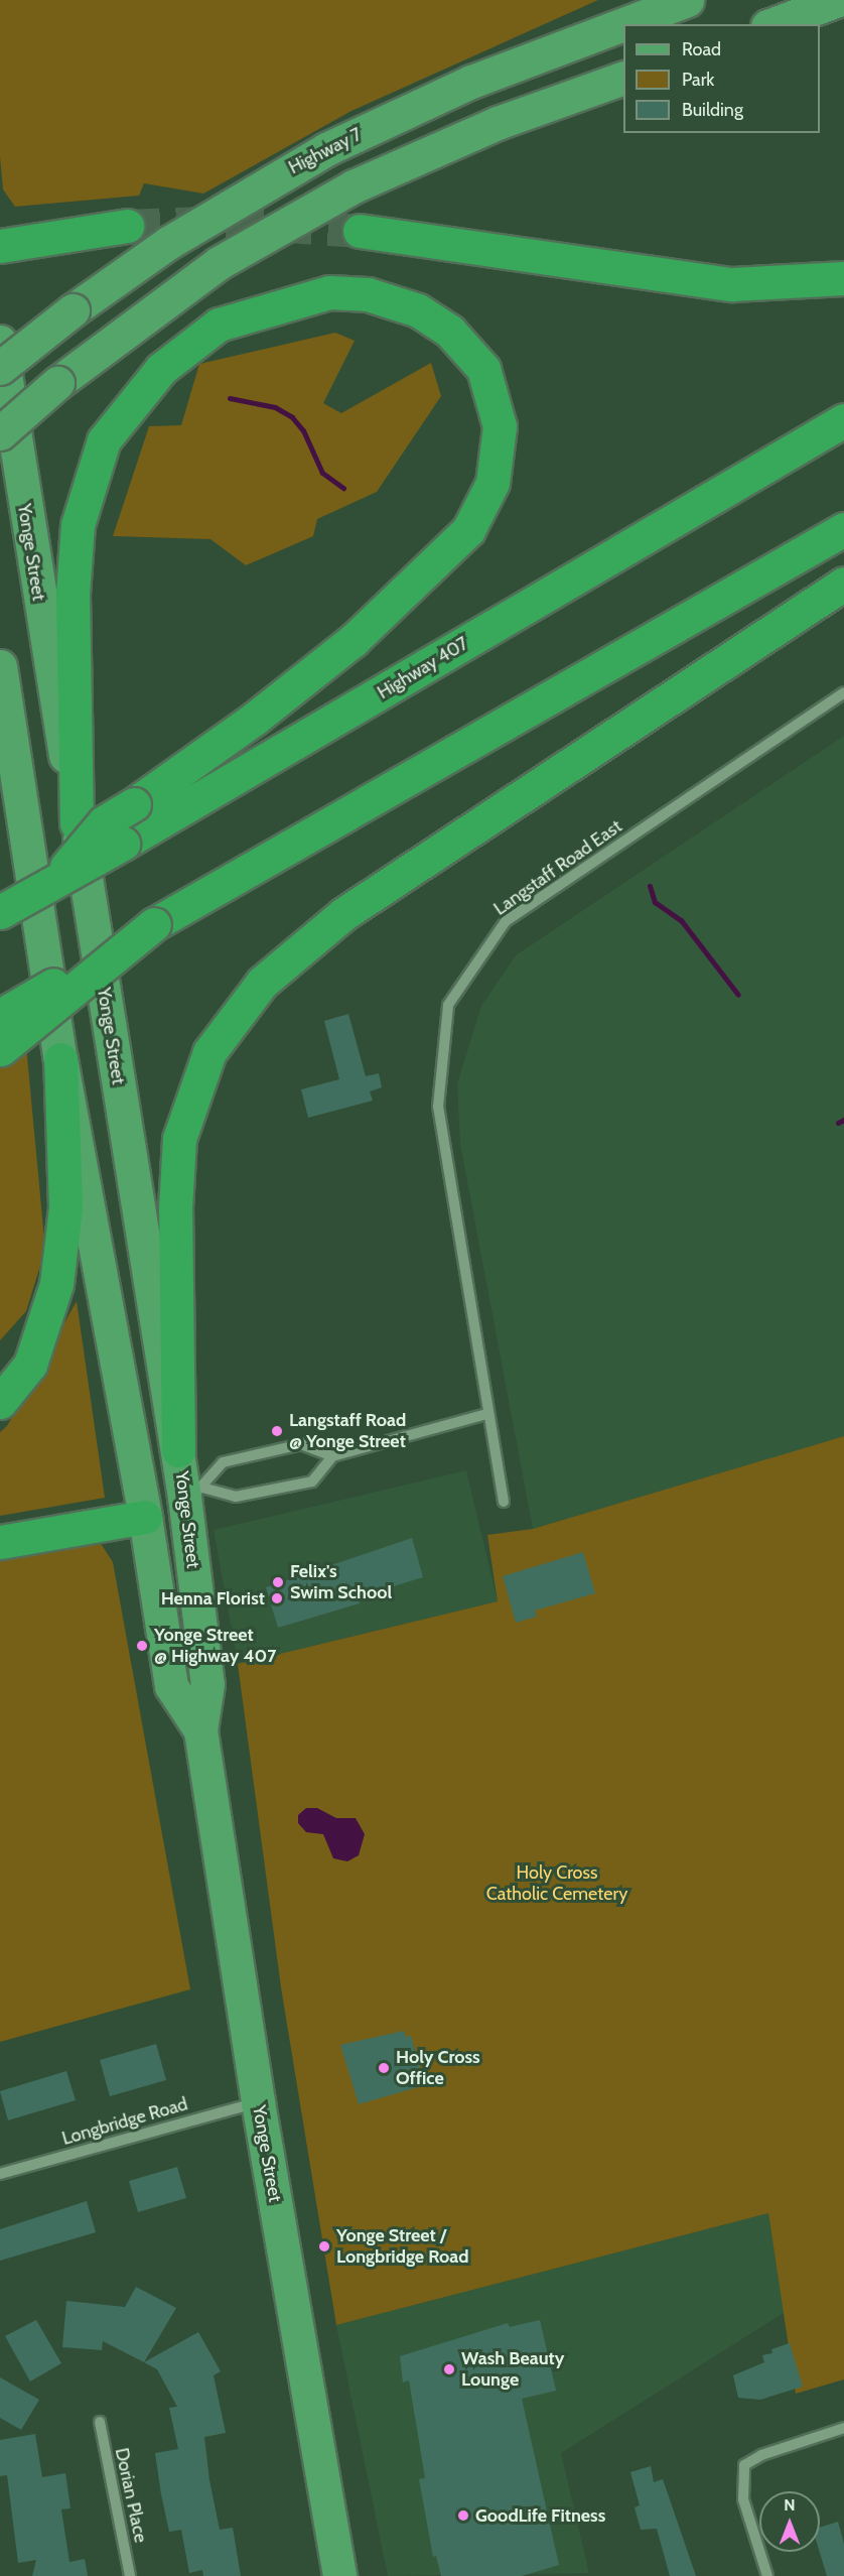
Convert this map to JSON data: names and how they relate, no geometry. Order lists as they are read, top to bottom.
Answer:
{
  "streets": {
    "highway": ["Highway 407"],
    "main road": ["Highway 7", "Yonge Street"],
    "street": ["Langstaff Road East", "Longbridge Road", "Dorian Place"]
  },
  "crossings": [
    ["Yonge Street", "Longbridge Road"]
  ],
  "parks": ["Holy Cross Catholic Cemetery"],
  "places": [
    "Langstaff Road @ Yonge Street",
    "Felix's Swim School",
    "Henna Florist",
    "Yonge Street @ Highway 407",
    "Holy Cross Office",
    "Yonge Street / Longbridge Road",
    "Wash Beauty Lounge",
    "GoodLife Fitness"
  ],
  "legend": ["Road", "Park", "Building"],
  "north": "top"
}
